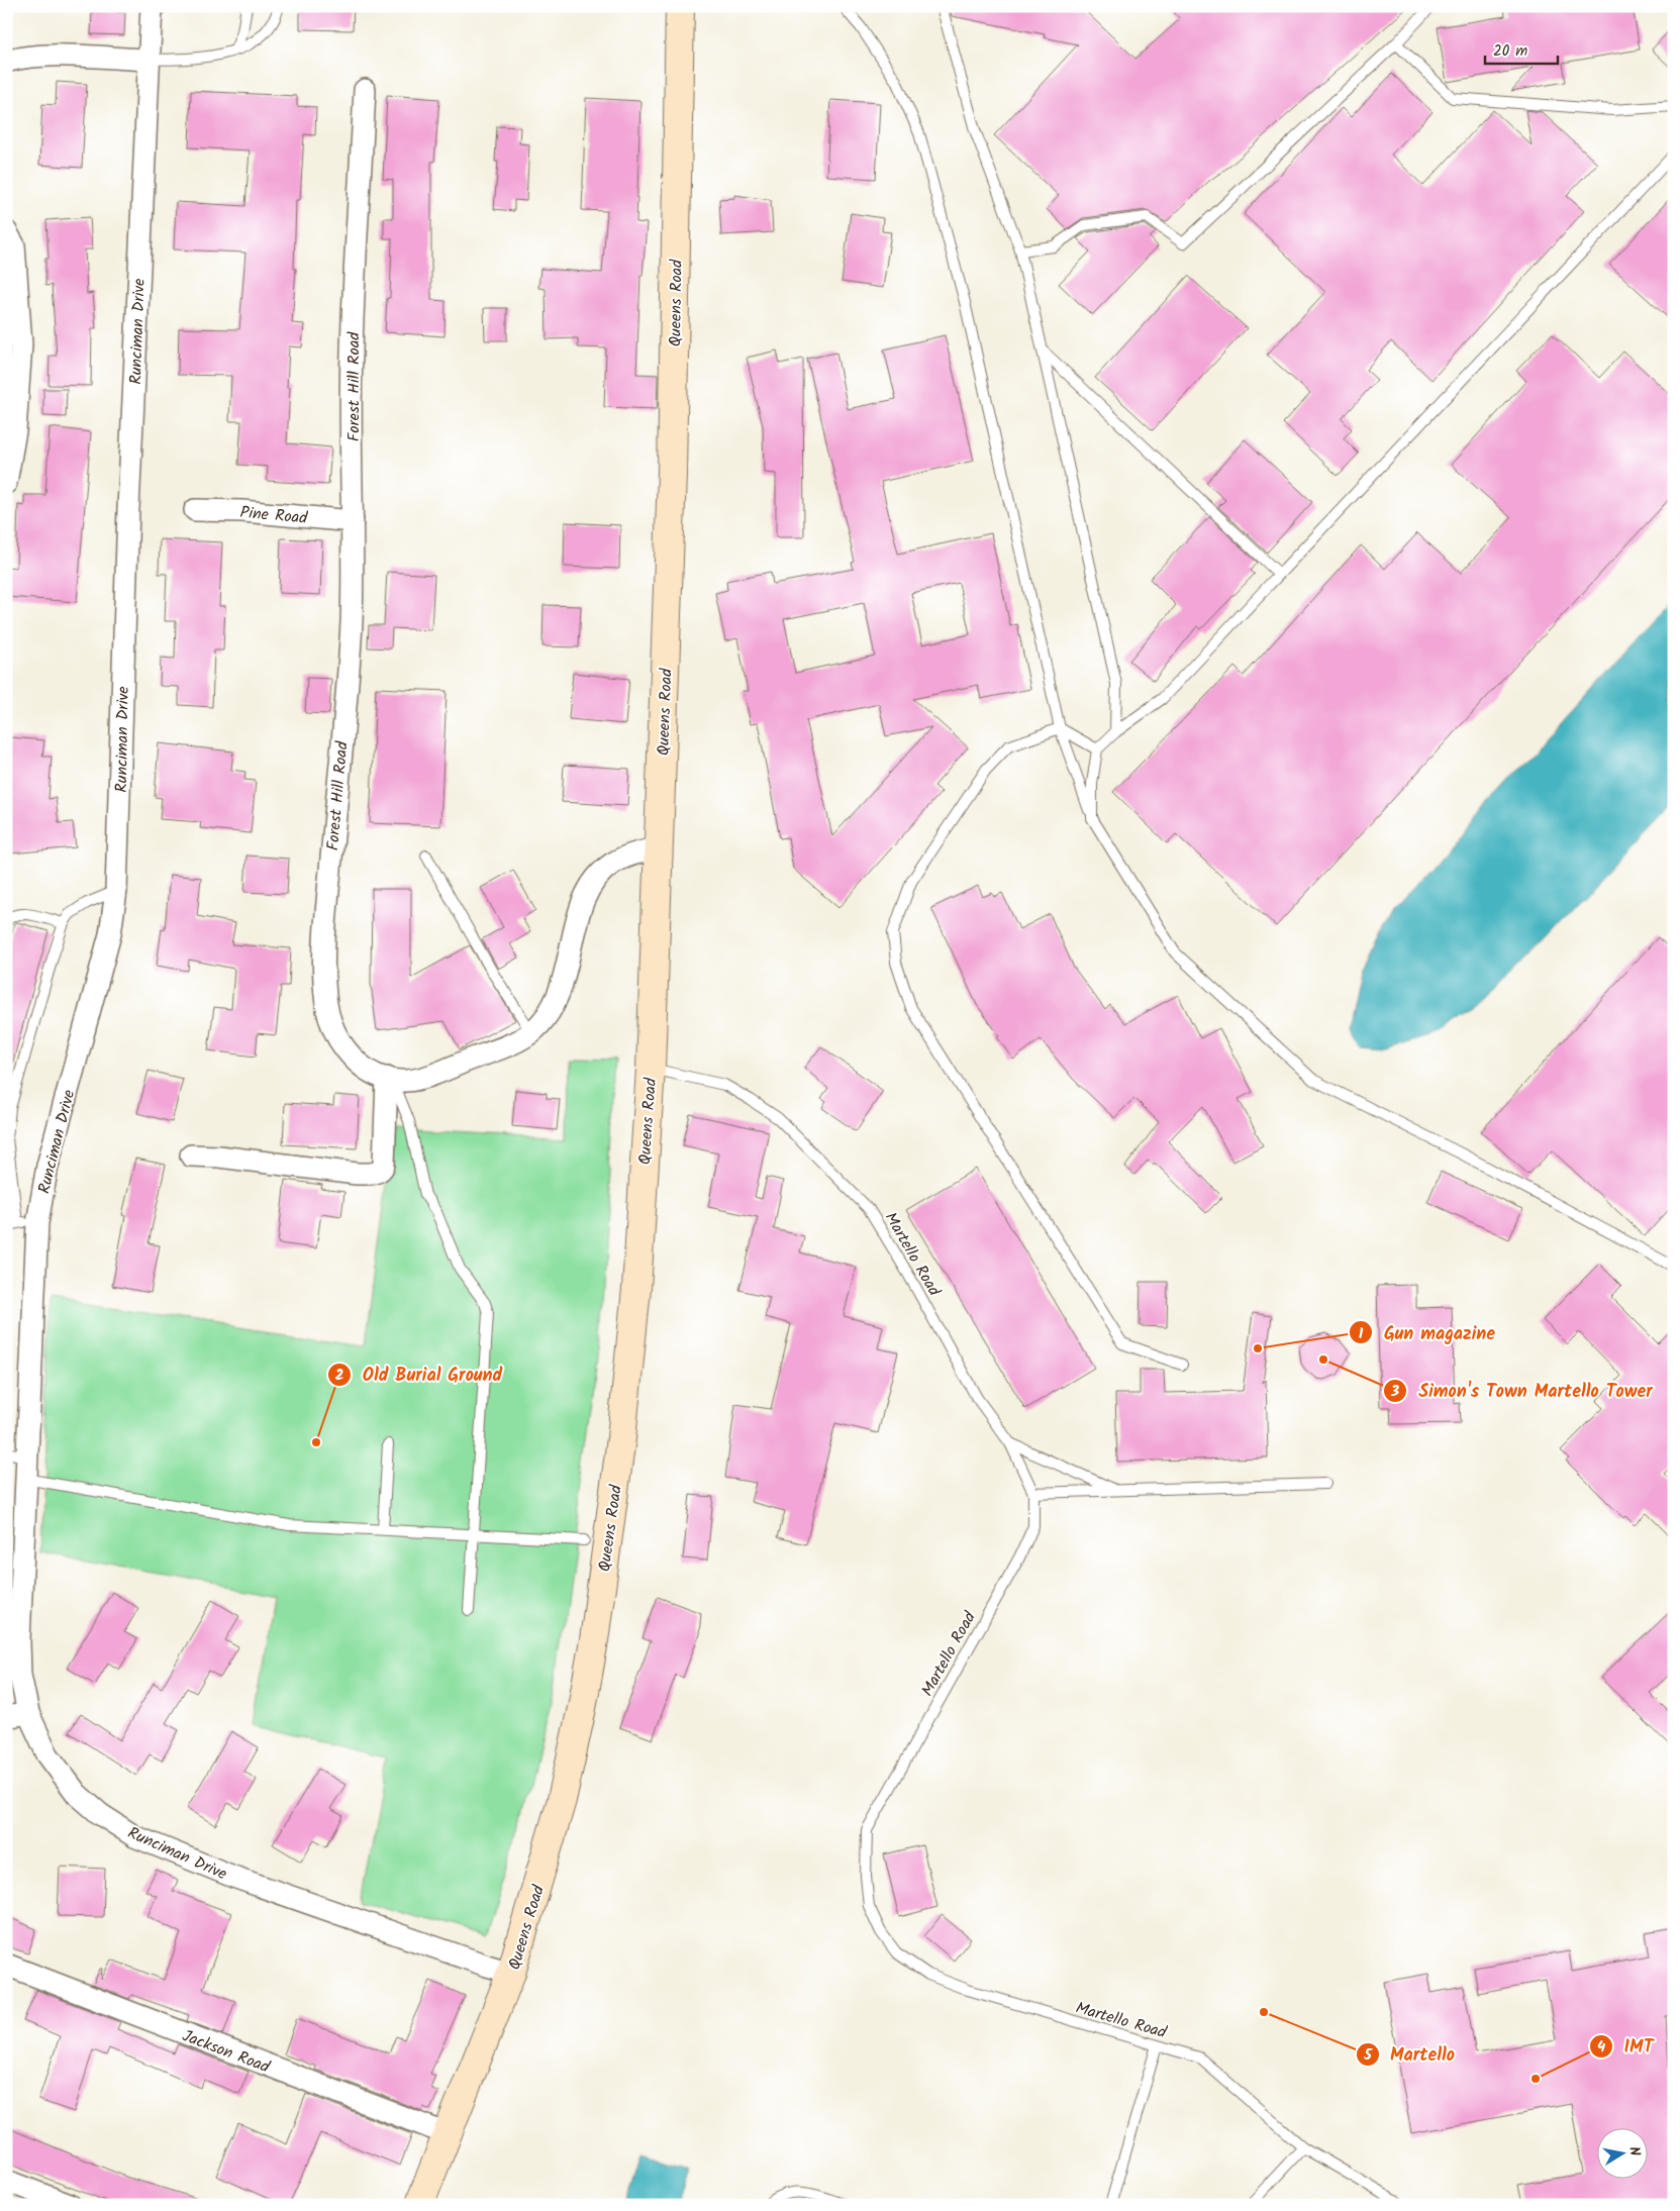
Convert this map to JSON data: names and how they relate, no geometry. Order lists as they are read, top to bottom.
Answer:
{
  "streets": {
    "main road": ["Queens Road"],
    "street": [
      "Runciman Drive",
      "Forest Hill Road",
      "Pine Road",
      "Jackson Road"
    ],
    "lane": ["Martello Road"]
  },
  "crossings": [
    ["Queens Road", "Runciman Drive"],
    ["Queens Road", "Forest Hill Road"],
    ["Queens Road", "Martello Road"],
    ["Queens Road", "Jackson Road"],
    ["Forest Hill Road", "Pine Road"]
  ],
  "places": [
    "Gun magazine",
    "Simon's Town Martello Tower",
    "Old Burial Ground",
    "Martello",
    "IMT"
  ],
  "scale_bar": "20 m",
  "north": "right"
}
